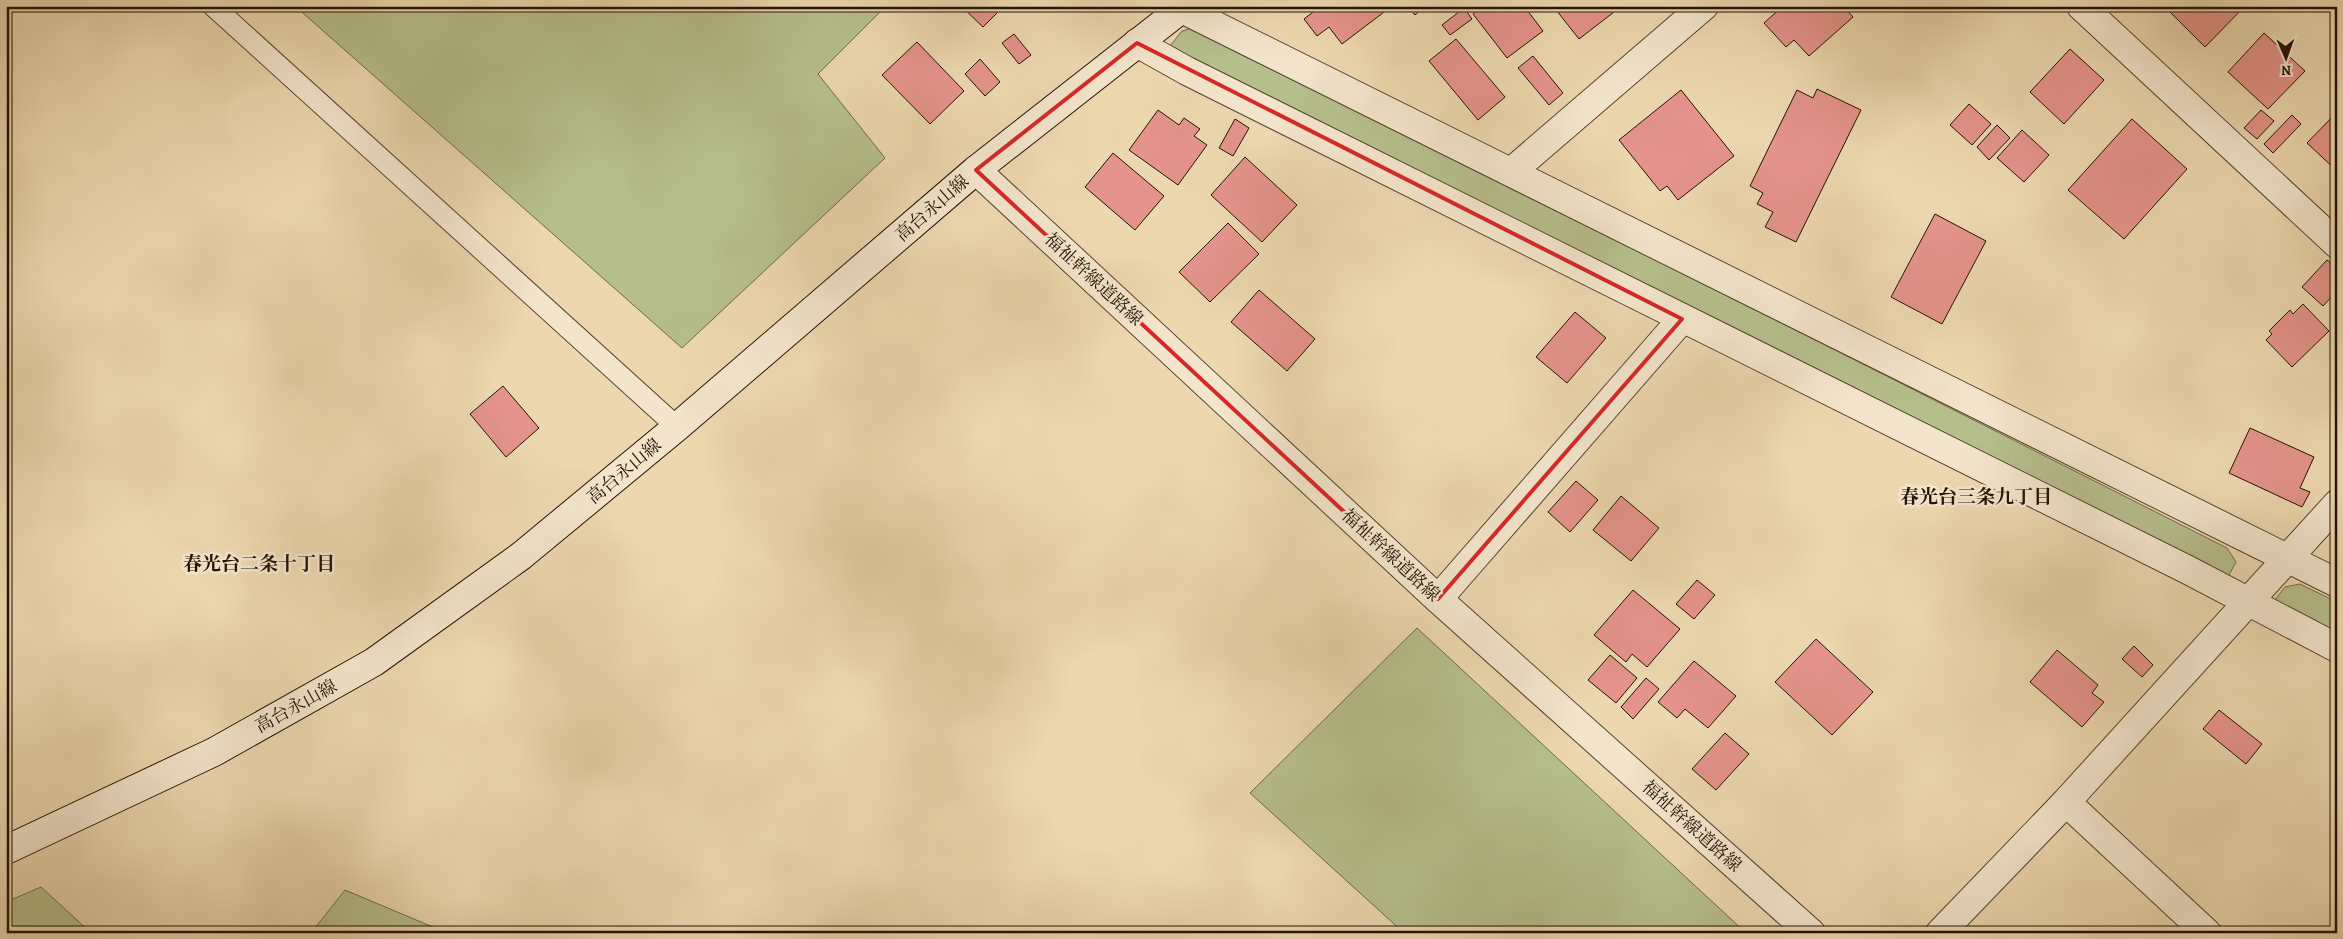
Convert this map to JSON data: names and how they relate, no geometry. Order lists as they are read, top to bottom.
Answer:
{
  "streets": {
    "street": ["高台永山線", "福祉幹線道路線"]
  },
  "crossings": [
    ["高台永山線", "福祉幹線道路線"]
  ],
  "districts": ["春光台三条九丁目", "春光台二条十丁目"],
  "north": "bottom"
}
